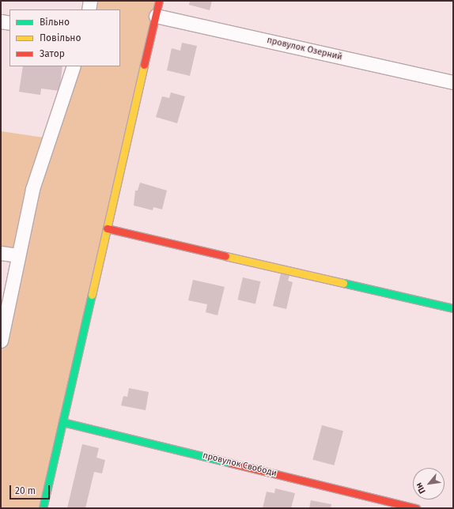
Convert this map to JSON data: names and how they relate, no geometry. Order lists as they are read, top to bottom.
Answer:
{
  "streets": {
    "street": ["провулок Озерний", "провулок Свободи"]
  },
  "legend": ["Вільно", "Повільно", "Затор"],
  "scale_bar": "20 m",
  "north": "bottom left"
}
